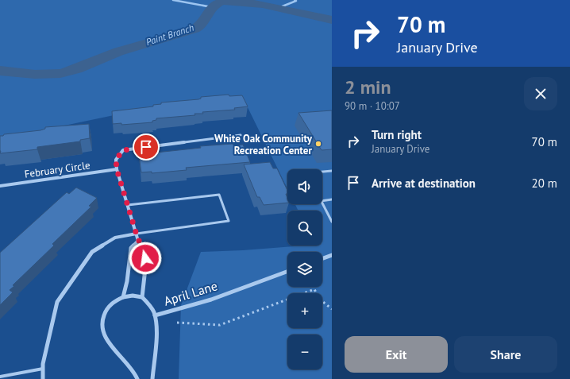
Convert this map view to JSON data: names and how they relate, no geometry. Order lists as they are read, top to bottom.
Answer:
{
  "streets": {
    "street": ["February Circle", "April Lane"]
  },
  "water": ["Paint Branch"],
  "places": ["White Oak Community Recreation Center"],
  "page": {
    "turn": ["70 m", "January Drive"],
    "heading": ["2 min", "90 m · 10:07"],
    "list": [
      {
        "name": "Turn right",
        "note": "January Drive",
        "value": "70 m"
      },
      {
        "name": "Arrive at destination",
        "value": "20 m"
      }
    ],
    "map_buttons": ["+", "−"],
    "buttons": ["Exit", "Share"]
  }
}
